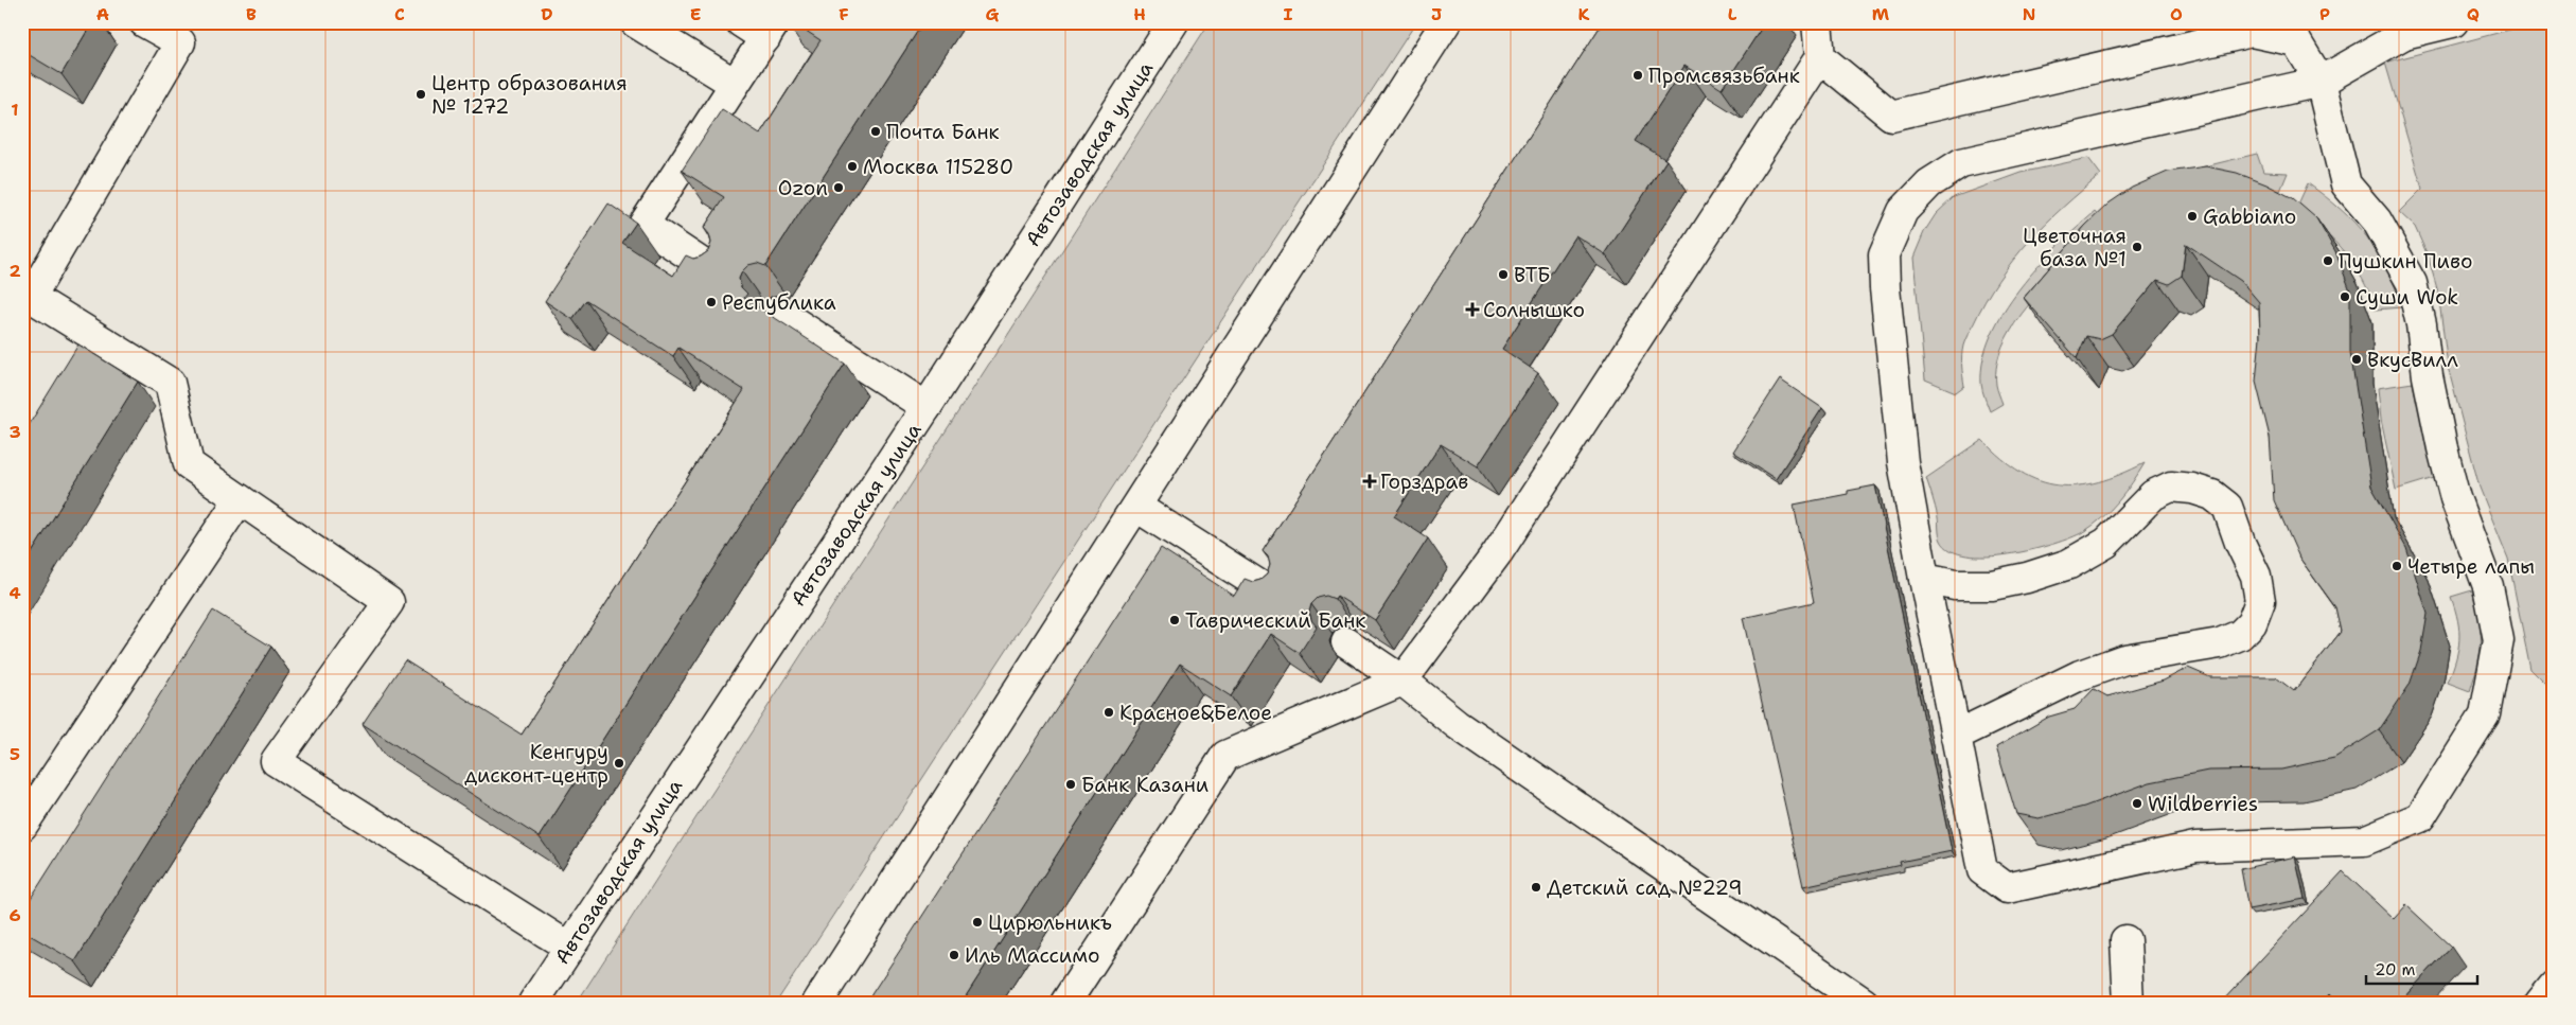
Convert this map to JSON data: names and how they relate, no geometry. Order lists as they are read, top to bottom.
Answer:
{
  "streets": {
    "main road": ["Автозаводская улица"]
  },
  "places": {
    "other": [
      "Промсвязьбанк",
      "Центр образования № 1272",
      "Почта Банк",
      "Москва 115280",
      "Ozon",
      "Gabbiano",
      "Цветочная база №1",
      "Пушкин Пиво",
      "ВТБ",
      "Суши Wok",
      "Республика",
      "ВкусВилл",
      "Четыре лапы",
      "Таврический Банк",
      "Красное&Белое",
      "Кенгуру дисконт-центр",
      "Банк Казани",
      "Wildberries",
      "Детский сад №229",
      "Цирюльникъ",
      "Иль Массимо"
    ],
    "health": ["Солнышко", "Горздрав"]
  },
  "scale_bar": "20 m",
  "grid": {
    "columns": [
      "A",
      "B",
      "C",
      "D",
      "E",
      "F",
      "G",
      "H",
      "I",
      "J",
      "K",
      "L",
      "M",
      "N",
      "O",
      "P",
      "Q"
    ],
    "rows": [
      "1",
      "2",
      "3",
      "4",
      "5",
      "6"
    ]
  }
}
